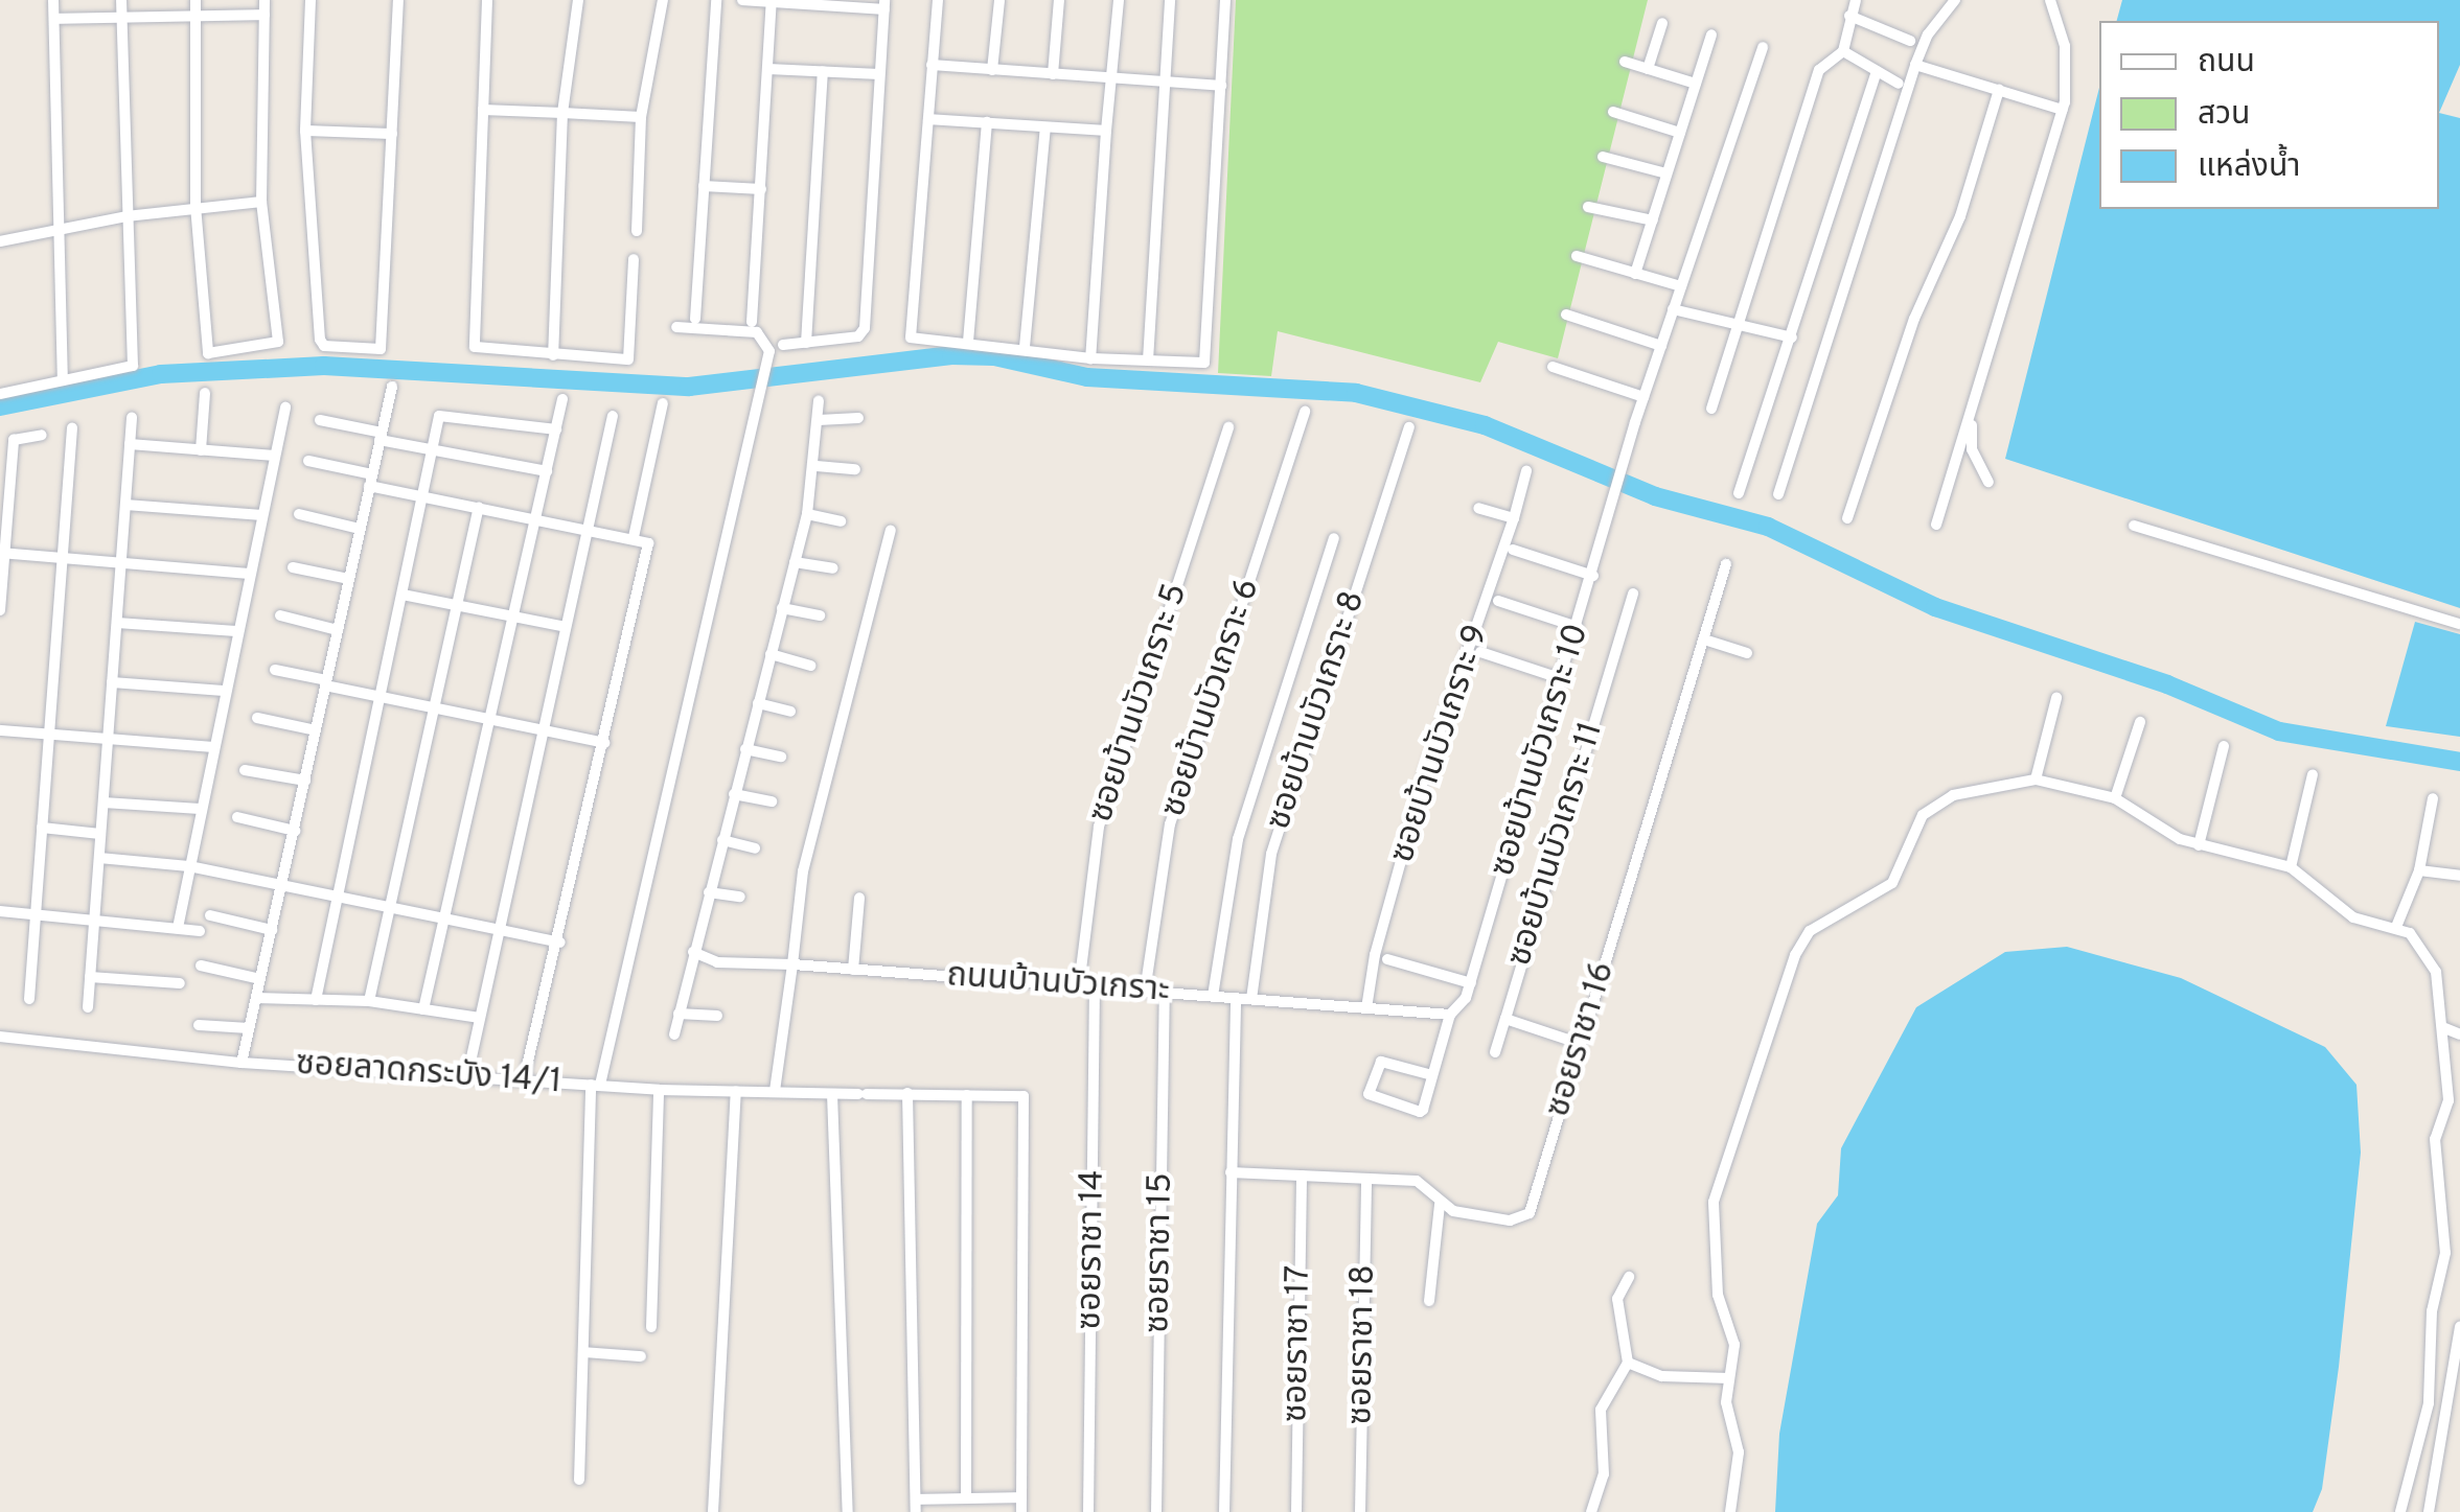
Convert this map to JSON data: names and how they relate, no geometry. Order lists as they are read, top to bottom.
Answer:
{
  "streets": {
    "street": [
      "ซอยบ้านบัวเกราะ 6",
      "ซอยบ้านบัวเกราะ 5",
      "ซอยบ้านบัวเกราะ 8",
      "ซอยบ้านบัวเกราะ 9",
      "ซอยบ้านบัวเกราะ 10",
      "ซอยบ้านบัวเกราะ 11",
      "ถนนบ้านบัวเกราะ",
      "ซอยราชา 16",
      "ซอยลาดกระบัง 14/1",
      "ซอยราชา 14",
      "ซอยราชา 15",
      "ซอยราชา 17",
      "ซอยราชา 18"
    ]
  },
  "crossings": [
    ["ซอยบ้านบัวเกราะ 6", "ถนนบ้านบัวเกราะ"],
    ["ซอยบ้านบัวเกราะ 5", "ถนนบ้านบัวเกราะ"],
    ["ซอยบ้านบัวเกราะ 8", "ถนนบ้านบัวเกราะ"],
    ["ซอยบ้านบัวเกราะ 9", "ถนนบ้านบัวเกราะ"],
    ["ซอยบ้านบัวเกราะ 10", "ถนนบ้านบัวเกราะ"],
    ["ถนนบ้านบัวเกราะ", "ซอยราชา 14"],
    ["ถนนบ้านบัวเกราะ", "ซอยราชา 15"],
    ["ซอยราชา 16", "ซอยราชา 17"],
    ["ซอยราชา 16", "ซอยราชา 18"]
  ],
  "legend": ["ถนน", "สวน", "แหล่งน้ำ"]
}
